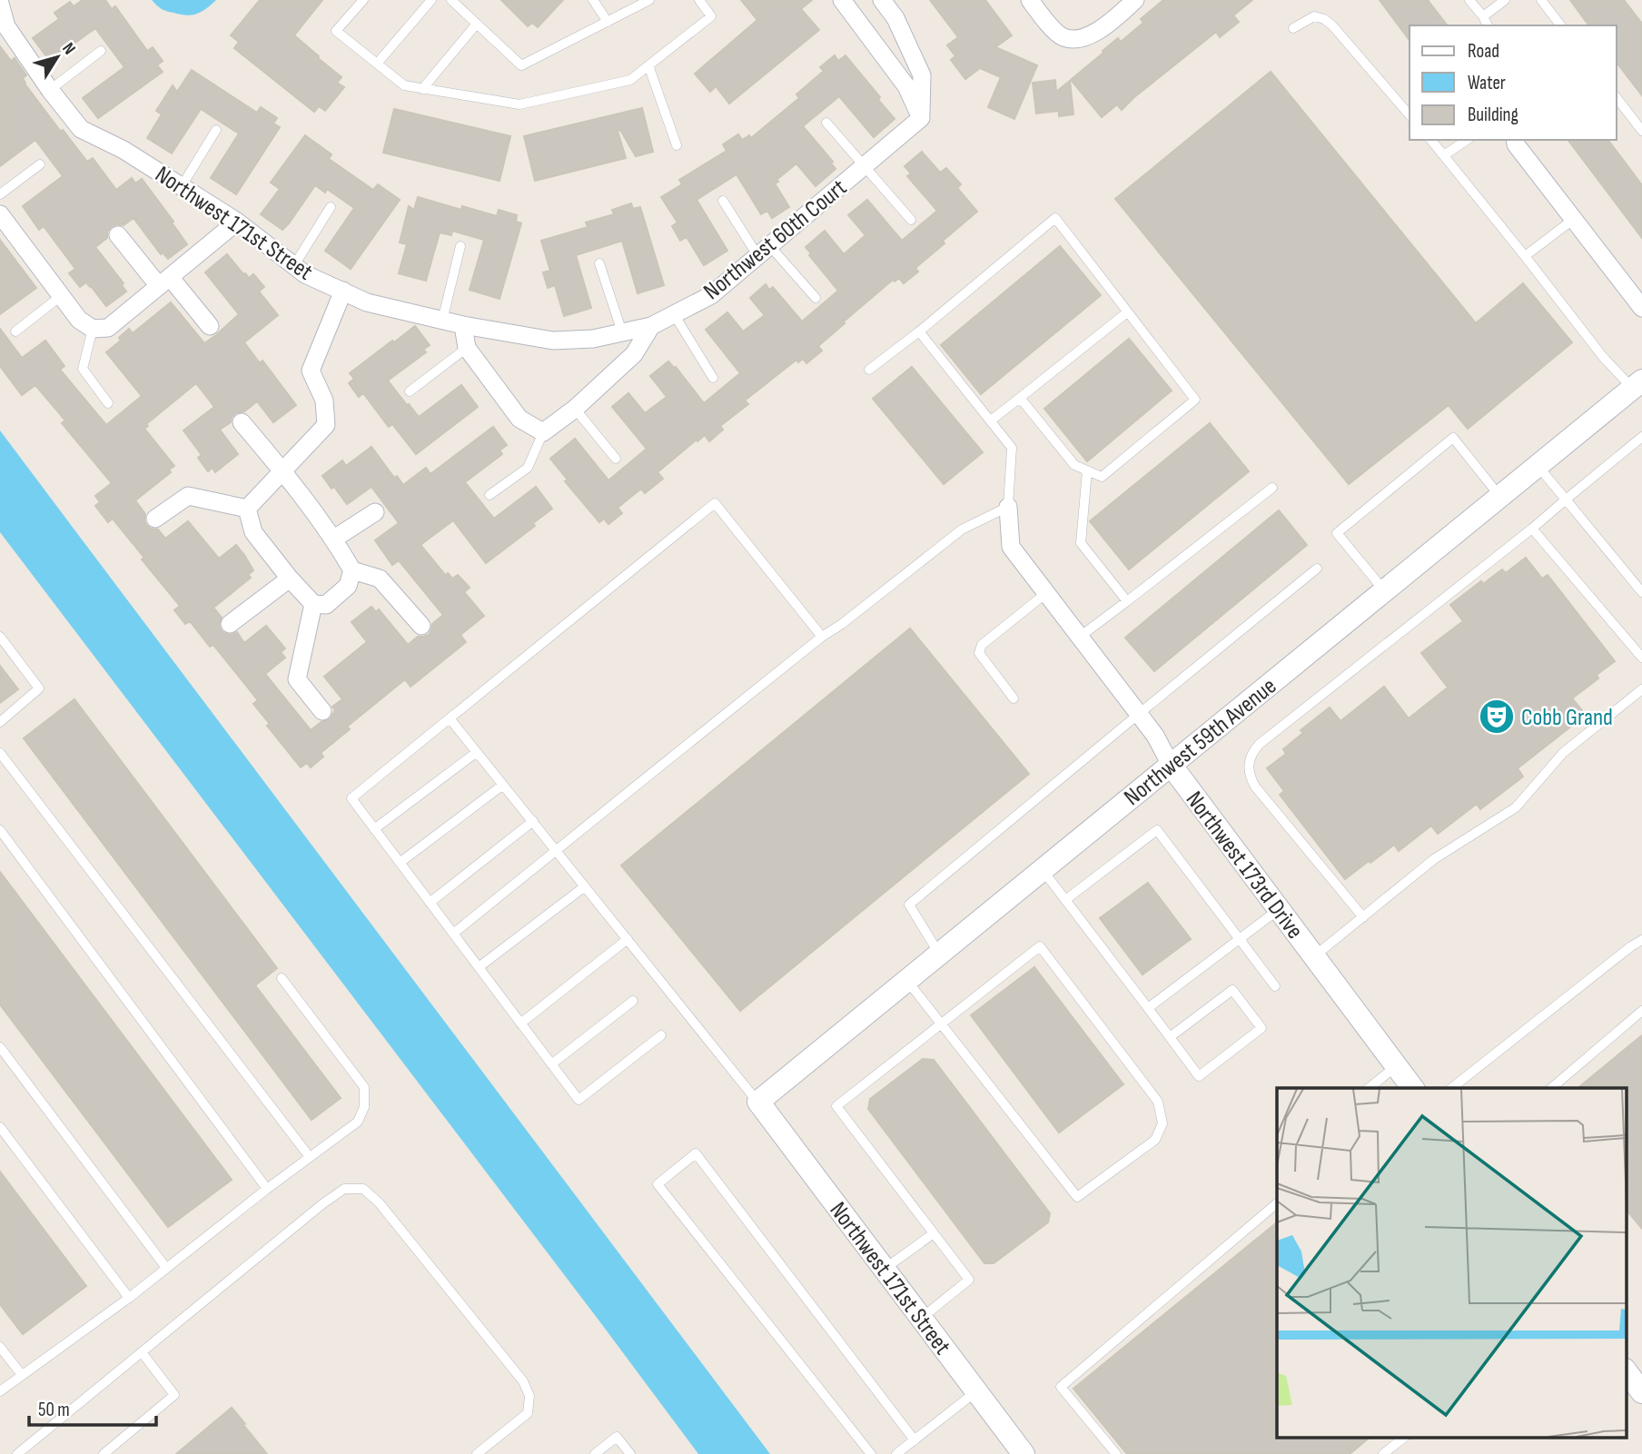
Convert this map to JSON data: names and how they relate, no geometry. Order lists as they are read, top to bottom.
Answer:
{
  "streets": {
    "street": [
      "Northwest 171st Street",
      "Northwest 60th Court",
      "Northwest 59th Avenue",
      "Northwest 173rd Drive"
    ]
  },
  "crossings": [
    ["Northwest 171st Street", "Northwest 60th Court"],
    ["Northwest 171st Street", "Northwest 59th Avenue"],
    ["Northwest 59th Avenue", "Northwest 173rd Drive"]
  ],
  "places": {
    "theatre": ["Cobb Grand"]
  },
  "legend": ["Road", "Water", "Building"],
  "scale_bar": "50 m",
  "north": "top right"
}
